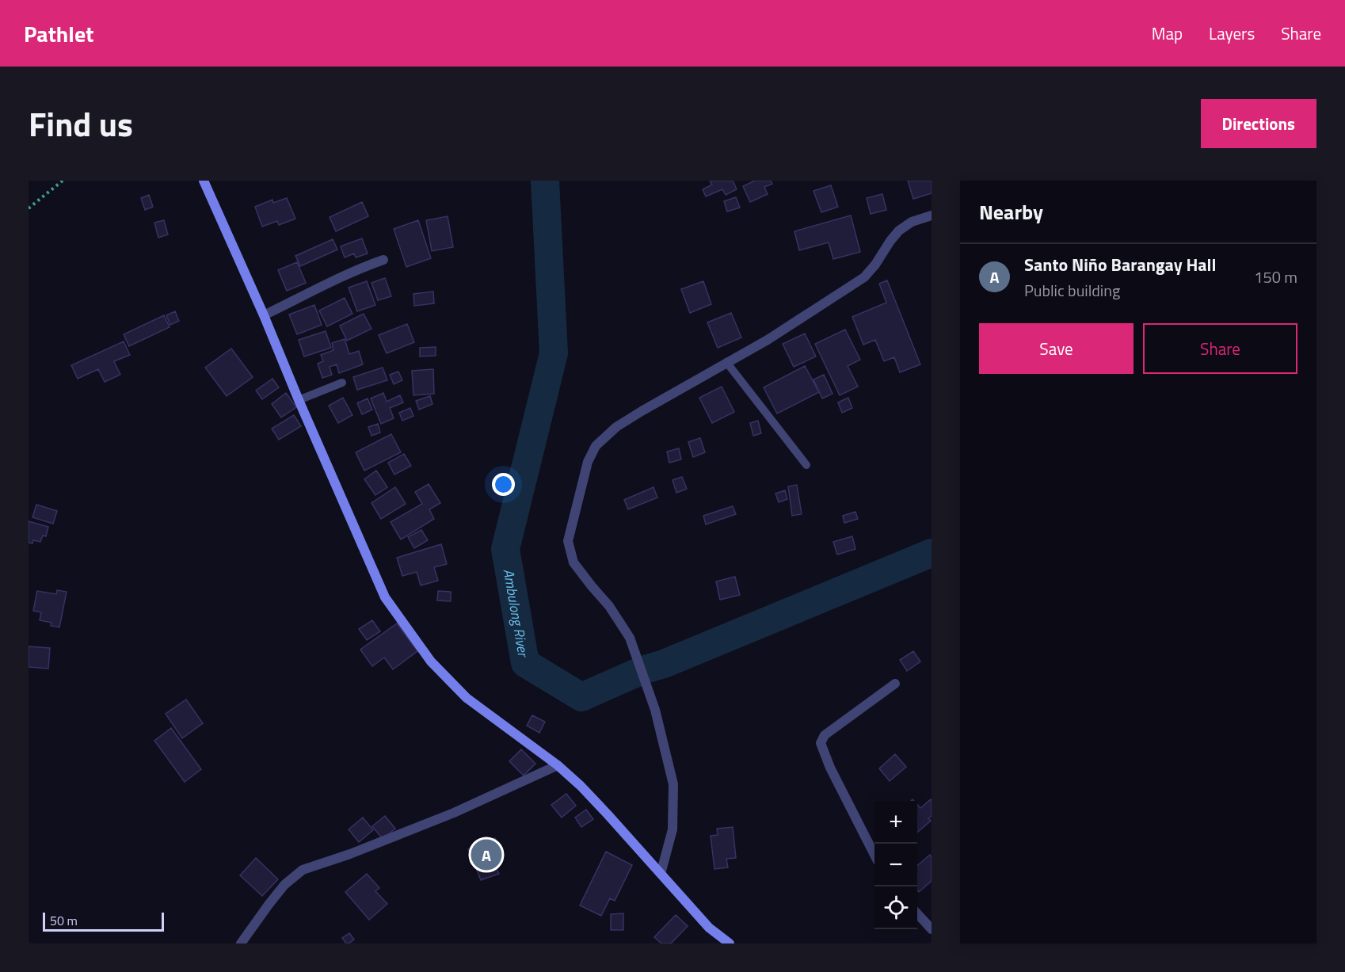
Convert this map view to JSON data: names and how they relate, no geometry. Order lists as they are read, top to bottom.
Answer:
{
  "water": ["Ambulong River"],
  "scale_bar": "50 m",
  "page": {
    "header": "Pathlet",
    "nav": ["Map", "Layers", "Share"],
    "title": "Find us",
    "buttons": [
      "Directions",
      ["Save", "Share"]
    ],
    "heading": "Nearby",
    "list": [
      {
        "mark": "A",
        "name": "Santo Niño Barangay Hall",
        "note": "Public building",
        "value": "150 m"
      }
    ],
    "map_buttons": ["+", "−"],
    "pins": "A",
    "scale": "50 m"
  }
}
